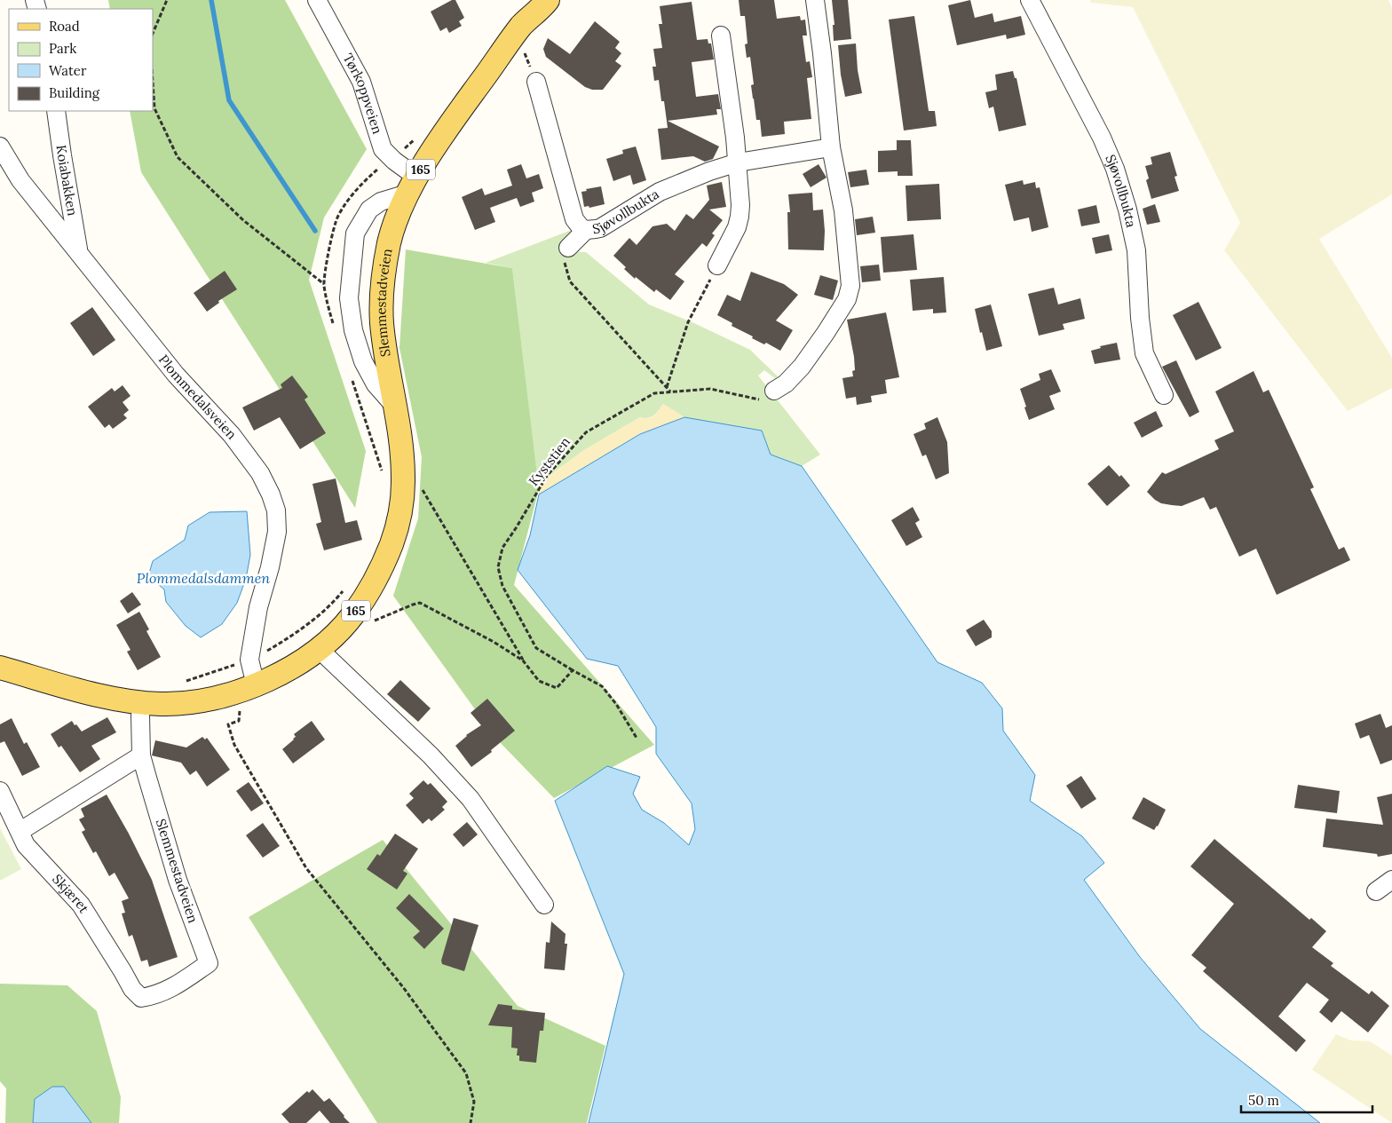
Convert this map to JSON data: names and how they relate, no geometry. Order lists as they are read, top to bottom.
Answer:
{
  "streets": {
    "main road": ["165", "Slemmestadveien"],
    "street": [
      "Tørkoppveien",
      "Koiabakken",
      "Sjøvollbukta",
      "Plommedalsveien",
      "Skjæret"
    ],
    "path": ["Kyststien"]
  },
  "crossings": [
    ["Tørkoppveien", "Slemmestadveien"],
    ["Koiabakken", "Plommedalsveien"],
    ["Slemmestadveien", "Plommedalsveien"],
    ["Slemmestadveien", "Skjæret"]
  ],
  "water": ["Plommedalsdammen"],
  "legend": [
    "Road",
    "Park",
    "Water",
    "Building"
  ],
  "scale_bar": "50 m"
}
